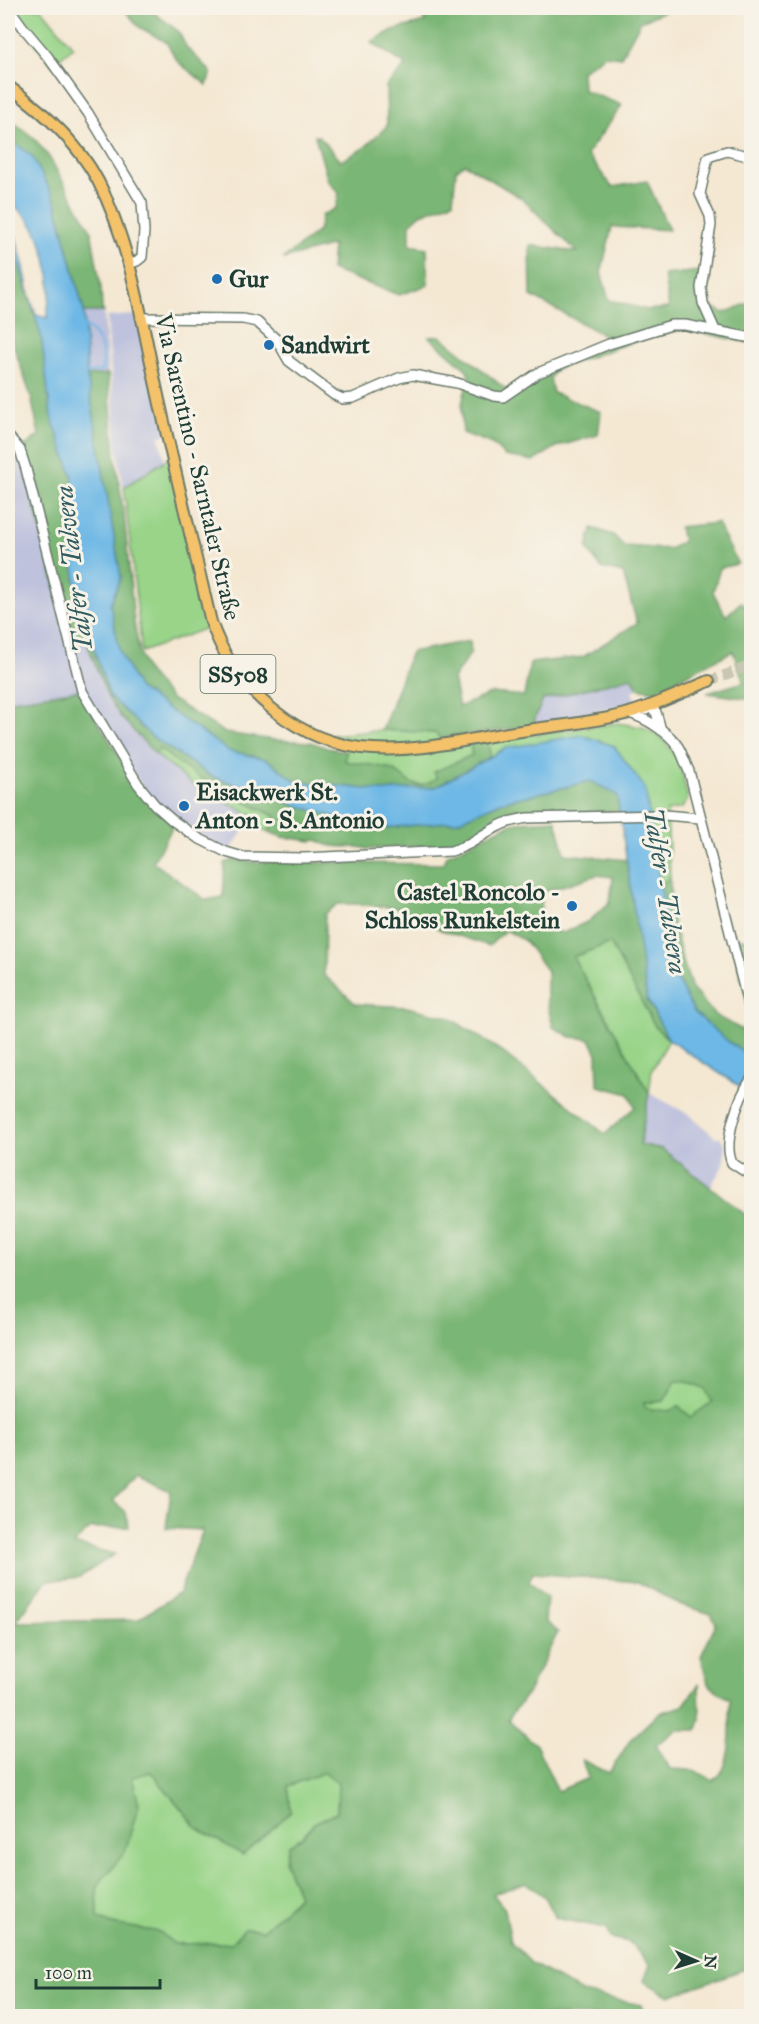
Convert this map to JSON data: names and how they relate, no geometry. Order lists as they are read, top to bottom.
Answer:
{
  "streets": {
    "main road": ["Via Sarentino - Sarntaler Straße", "SS508"]
  },
  "crossings": [
    ["Via Sarentino - Sarntaler Straße", "SS508"]
  ],
  "water": ["Talfer - Talvera"],
  "places": [
    "Gur",
    "Sandwirt",
    "Eisackwerk St. Anton - S. Antonio",
    "Castel Roncolo - Schloss Runkelstein"
  ],
  "scale_bar": "100 m",
  "north": "right"
}
